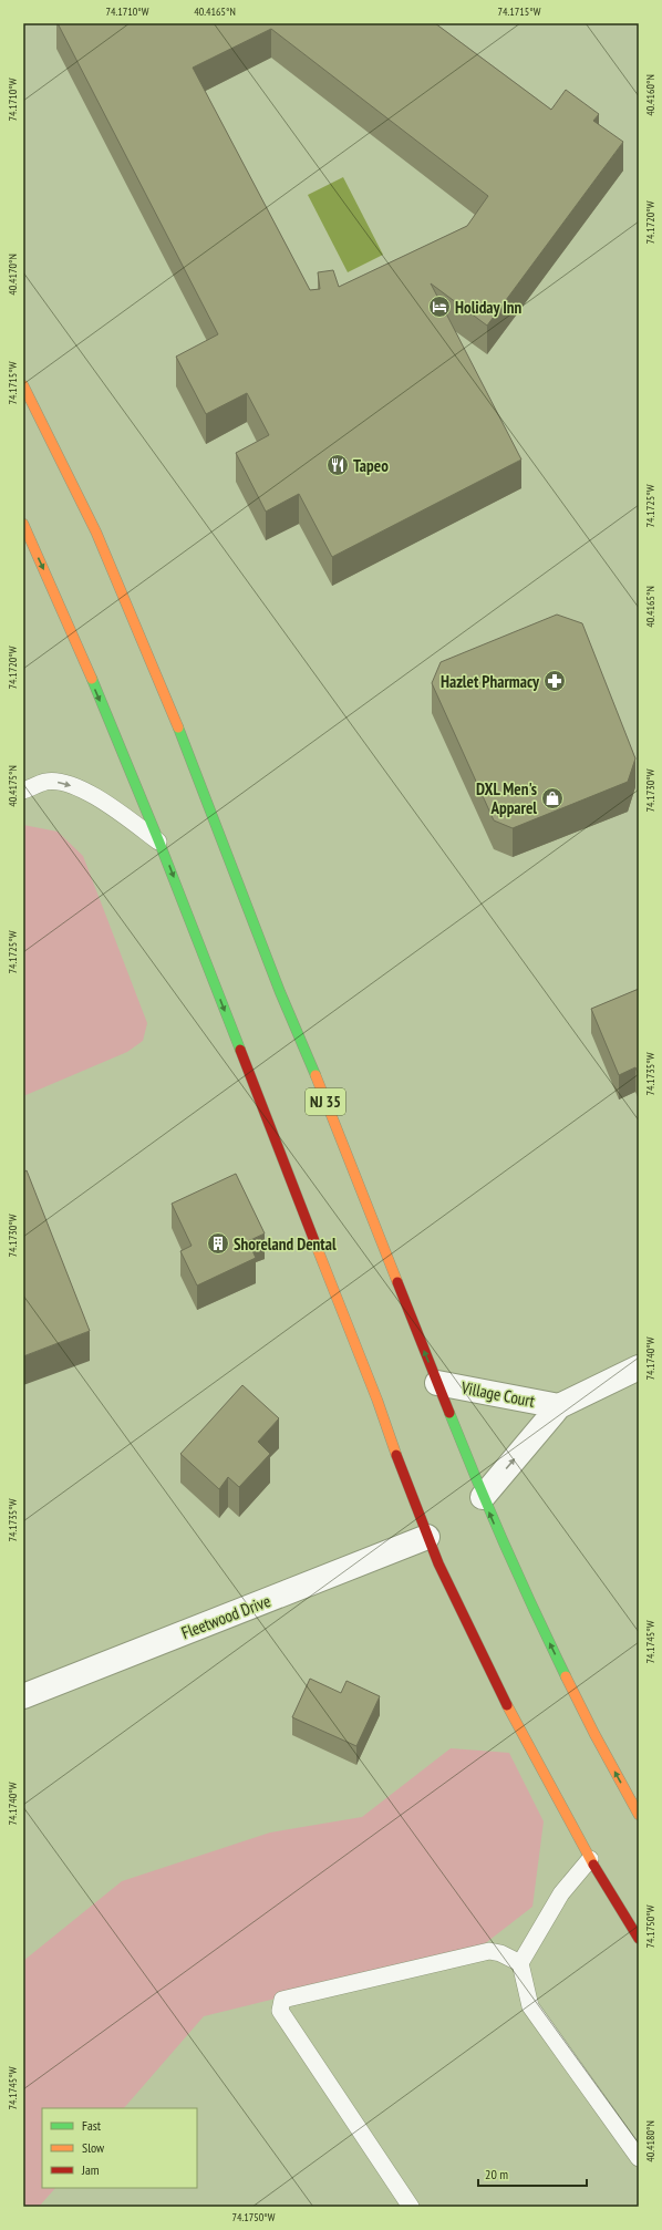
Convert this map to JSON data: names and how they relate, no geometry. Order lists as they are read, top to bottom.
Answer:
{
  "streets": {
    "highway": ["NJ 35"],
    "street": ["Village Court", "Fleetwood Drive"]
  },
  "crossings": [
    ["NJ 35", "Village Court"]
  ],
  "one_way": ["Village Court"],
  "places": {
    "hotel": ["Holiday Inn"],
    "restaurant": ["Tapeo"],
    "pharmacy": ["Hazlet Pharmacy"],
    "shop": ["DXL Men's Apparel"],
    "building": ["Shoreland Dental"]
  },
  "legend": ["Fast", "Slow", "Jam"],
  "scale_bar": "20 m",
  "coordinates": [
    "74.1710°W",
    "40.4165°N",
    "74.1715°W",
    "40.4160°N",
    "74.1720°W",
    "40.4170°N",
    "74.1725°W",
    "40.4175°N",
    "74.1730°W",
    "74.1735°W",
    "74.1740°W",
    "74.1745°W",
    "74.1750°W",
    "40.4180°N"
  ]
}
